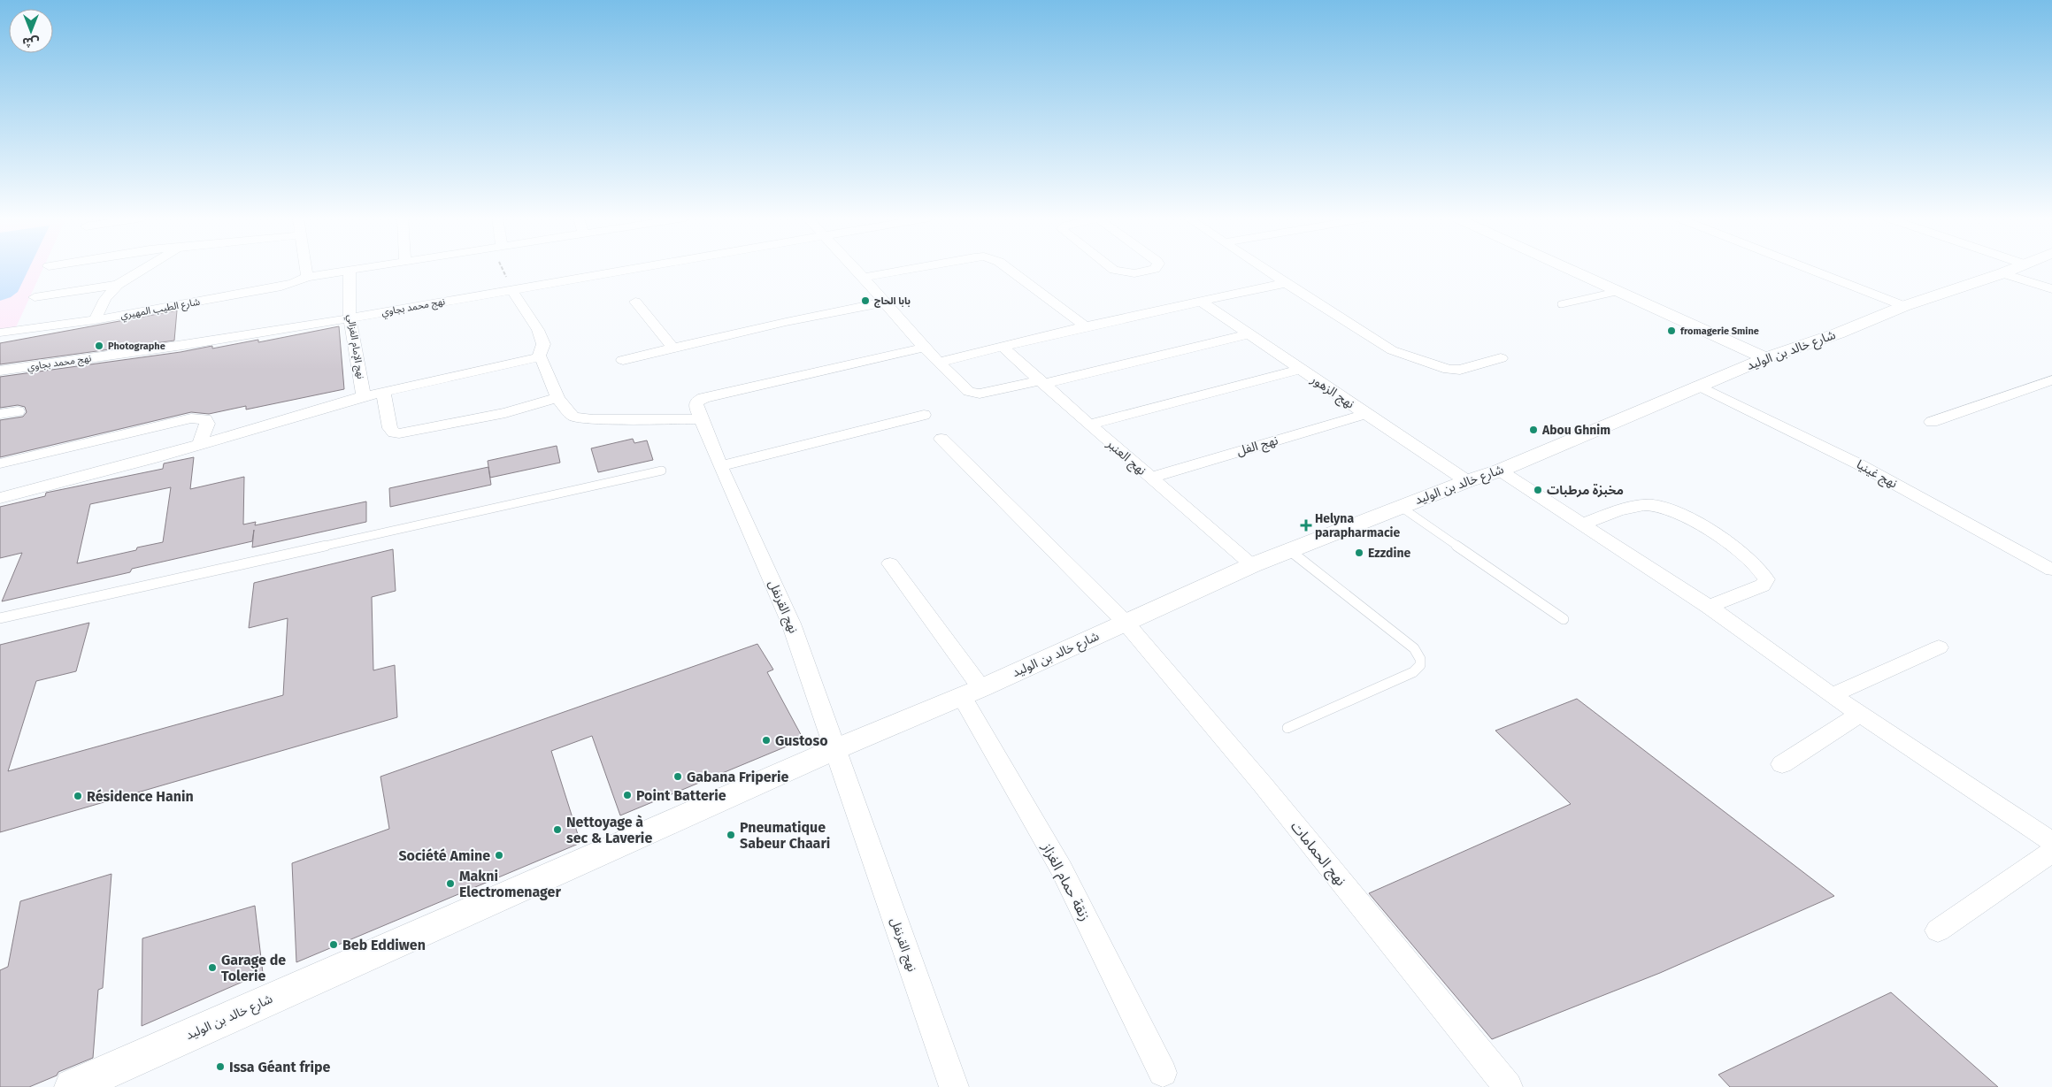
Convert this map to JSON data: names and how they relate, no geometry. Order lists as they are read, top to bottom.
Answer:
{
  "streets": {
    "street": [
      "نهج محمد بجاوي",
      "شارع الطيب المهيري",
      "نهج الإمام الغزالي",
      "شارع خالد بن الوليد",
      "نهج الزهور",
      "نهج الفل",
      "نهج العنبر",
      "نهج غينيا",
      "نهج القرنفل",
      "نهج الحمامات",
      "زنقة حمام الغزاز"
    ]
  },
  "crossings": [
    ["نهج محمد بجاوي", "نهج الإمام الغزالي"],
    ["شارع الطيب المهيري", "نهج الإمام الغزالي"],
    ["شارع خالد بن الوليد", "نهج الزهور"],
    ["شارع خالد بن الوليد", "نهج العنبر"],
    ["شارع خالد بن الوليد", "نهج غينيا"],
    ["شارع خالد بن الوليد", "نهج القرنفل"],
    ["شارع خالد بن الوليد", "نهج الحمامات"],
    ["شارع خالد بن الوليد", "زنقة حمام الغزاز"],
    ["نهج الزهور", "نهج الفل"],
    ["نهج الفل", "نهج العنبر"]
  ],
  "places": {
    "other": [
      "بابا الحاج",
      "fromagerie Smine",
      "Photographe",
      "Abou Ghnim",
      "مخبزة مرطبات",
      "Ezzdine",
      "Gustoso",
      "Gabana Friperie",
      "Point Batterie",
      "Résidence Hanin",
      "Nettoyage à sec & Laverie",
      "Pneumatique Sabeur Chaari",
      "Société Amine",
      "Makni Electromenager",
      "Beb Eddiwen",
      "Garage de Tolerie",
      "Issa Géant fripe"
    ],
    "health": ["Helyna parapharmacie"]
  },
  "north": "bottom"
}
